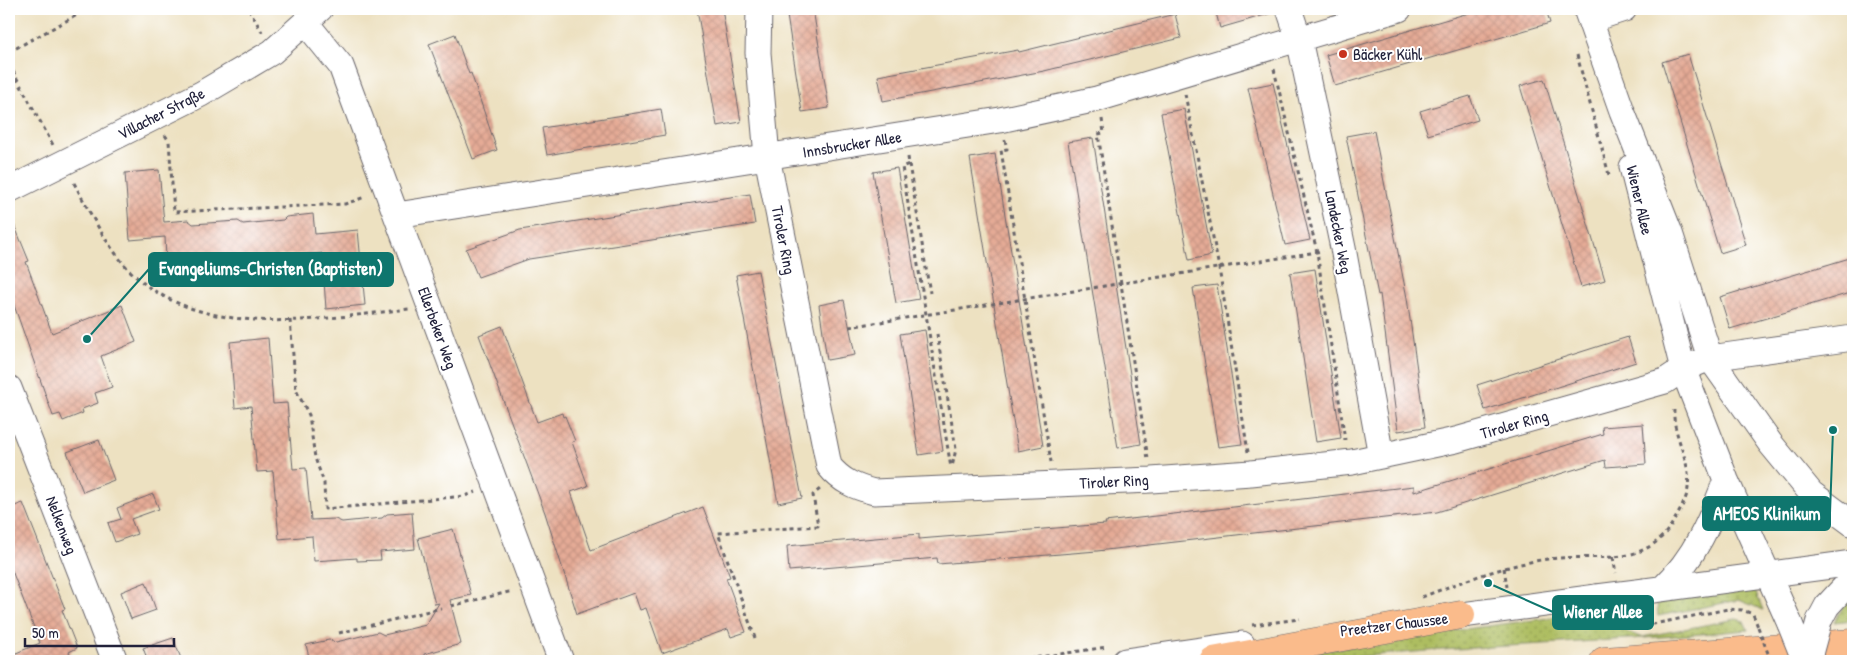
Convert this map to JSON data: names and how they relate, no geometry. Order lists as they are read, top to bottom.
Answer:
{
  "streets": {
    "street": [
      "Villacher Straße",
      "Innsbrucker Allee",
      "Wiener Allee",
      "Landecker Weg",
      "Tiroler Ring",
      "Ellerbeker Weg",
      "Nelkenweg",
      "Preetzer Chaussee"
    ]
  },
  "crossings": [
    ["Villacher Straße", "Ellerbeker Weg"],
    ["Innsbrucker Allee", "Landecker Weg"],
    ["Innsbrucker Allee", "Tiroler Ring"],
    ["Innsbrucker Allee", "Ellerbeker Weg"],
    ["Wiener Allee", "Tiroler Ring"],
    ["Wiener Allee", "Preetzer Chaussee"],
    ["Landecker Weg", "Tiroler Ring"]
  ],
  "places": [
    "Bäcker Kühl",
    "Evangeliums-Christen (Baptisten)",
    "AMEOS Klinikum",
    "Wiener Allee"
  ],
  "scale_bar": "50 m"
}
